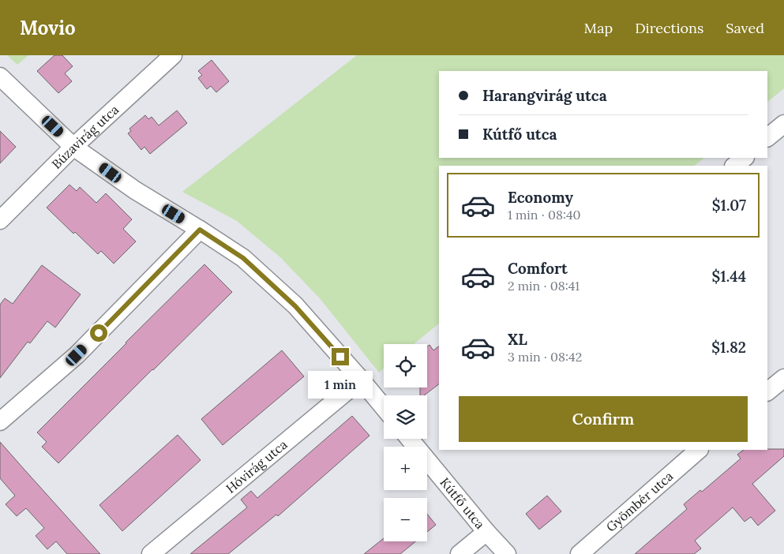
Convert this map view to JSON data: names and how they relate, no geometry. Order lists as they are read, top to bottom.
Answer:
{
  "streets": {
    "street": [
      "Búzavirág utca",
      "Hóvirág utca",
      "Gyömbér utca",
      "Kútfő utca"
    ]
  },
  "page": {
    "header": "Movio",
    "nav": ["Map", "Directions", "Saved"],
    "banner": ["Harangvirág utca", "Kútfő utca"],
    "list": [
      {
        "name": "Economy",
        "note": "1 min · 08:40",
        "value": "$1.07"
      },
      {
        "name": "Comfort",
        "note": "2 min · 08:41",
        "value": "$1.44"
      },
      {
        "name": "XL",
        "note": "3 min · 08:42",
        "value": "$1.82"
      }
    ],
    "map_buttons": ["+", "−"],
    "bubble": "1 min",
    "buttons": "Confirm"
  }
}
